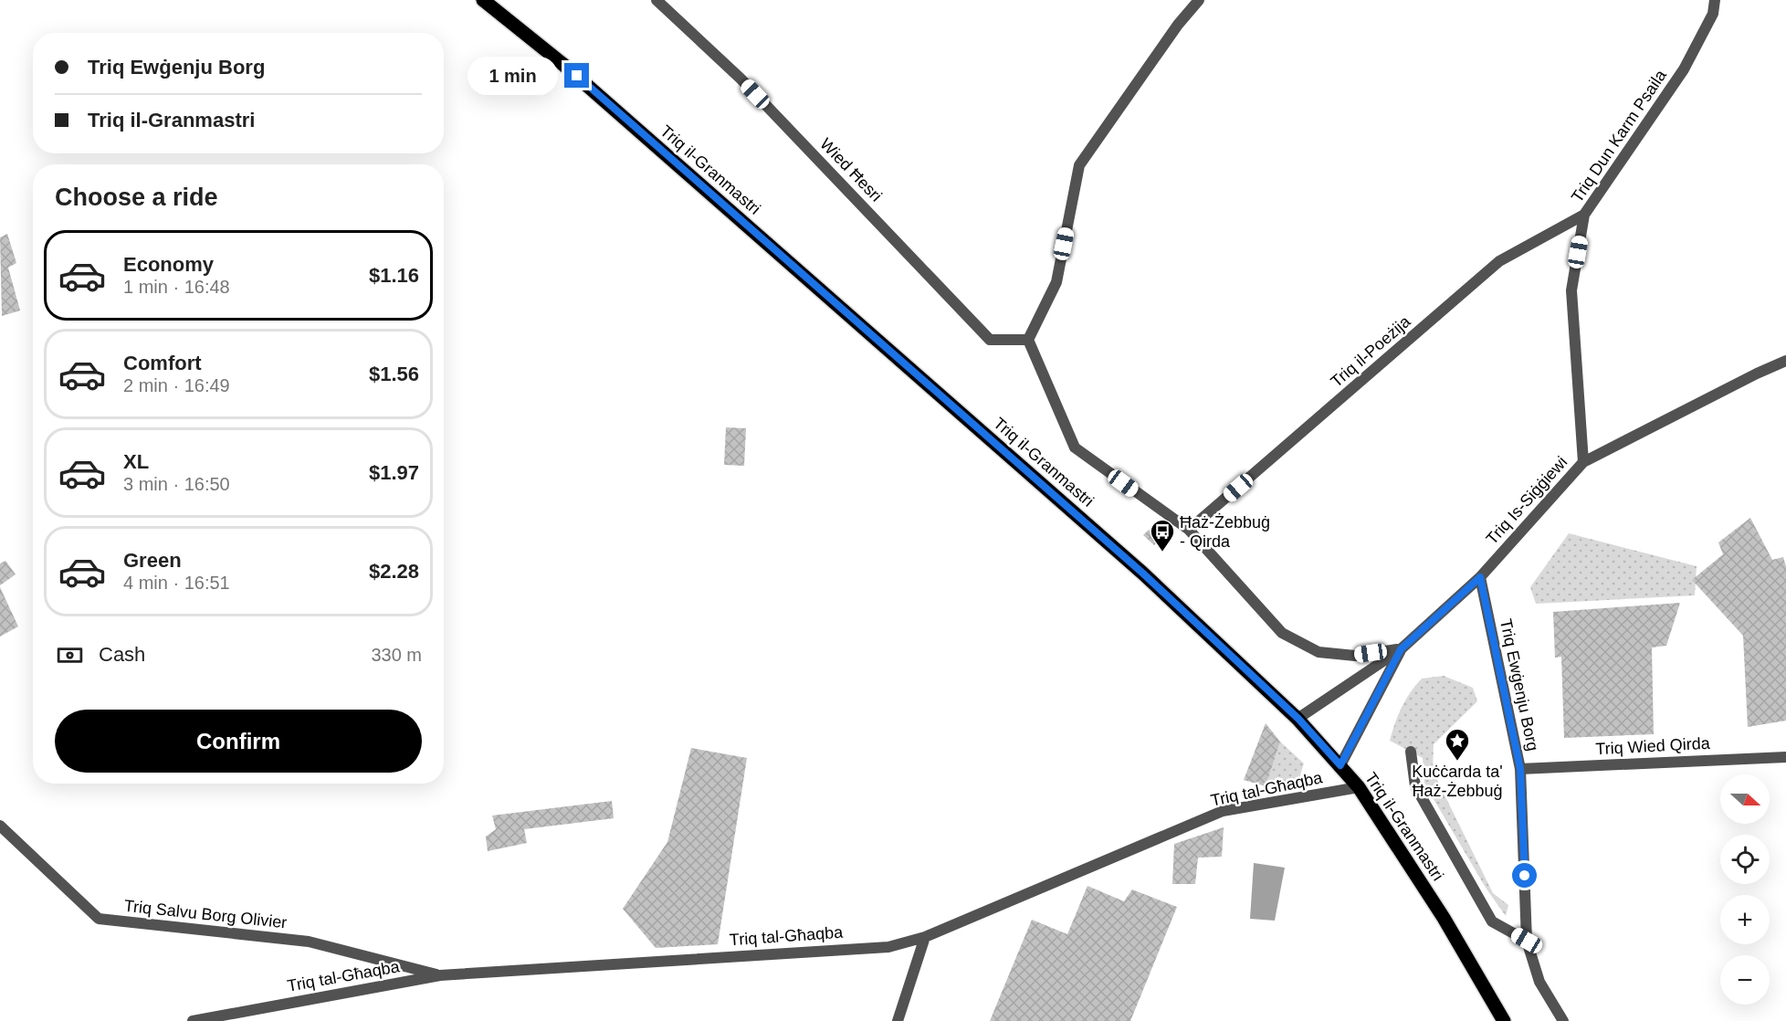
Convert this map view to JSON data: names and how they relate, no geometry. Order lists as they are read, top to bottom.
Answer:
{
  "streets": {
    "main road": ["Triq il-Granmastri"],
    "street": [
      "Triq Dun Karm Psaila",
      "Wied Ħesri",
      "Triq il-Poeżija",
      "Triq Is-Siġġiewi",
      "Triq Ewġenju Borg",
      "Triq Wied Qirda",
      "Triq tal-Għaqba",
      "Triq Salvu Borg Olivier"
    ]
  },
  "crossings": [
    ["Triq Dun Karm Psaila", "Triq il-Poeżija"],
    ["Triq Dun Karm Psaila", "Triq Is-Siġġiewi"],
    ["Triq il-Granmastri", "Triq Is-Siġġiewi"],
    ["Triq il-Granmastri", "Triq tal-Għaqba"],
    ["Triq Is-Siġġiewi", "Triq Ewġenju Borg"],
    ["Triq Ewġenju Borg", "Triq Wied Qirda"],
    ["Triq tal-Għaqba", "Triq Salvu Borg Olivier"]
  ],
  "places": {
    "bus stop": ["Ħaż-Żebbuġ - Qirda"],
    "place": ["Kuċċarda ta' Ħaż-Żebbuġ"]
  },
  "north": "right",
  "page": {
    "banner": ["Triq Ewġenju Borg", "Triq il-Granmastri"],
    "bubble": "1 min",
    "heading": "Choose a ride",
    "list": [
      {
        "name": "Economy",
        "note": "1 min · 16:48",
        "value": "$1.16"
      },
      {
        "name": "Comfort",
        "note": "2 min · 16:49",
        "value": "$1.56"
      },
      {
        "name": "XL",
        "note": "3 min · 16:50",
        "value": "$1.97"
      },
      {
        "name": "Green",
        "note": "4 min · 16:51",
        "value": "$2.28"
      }
    ],
    "pay": ["Cash", "330 m"],
    "buttons": "Confirm",
    "map_buttons": ["+", "−"]
  }
}
